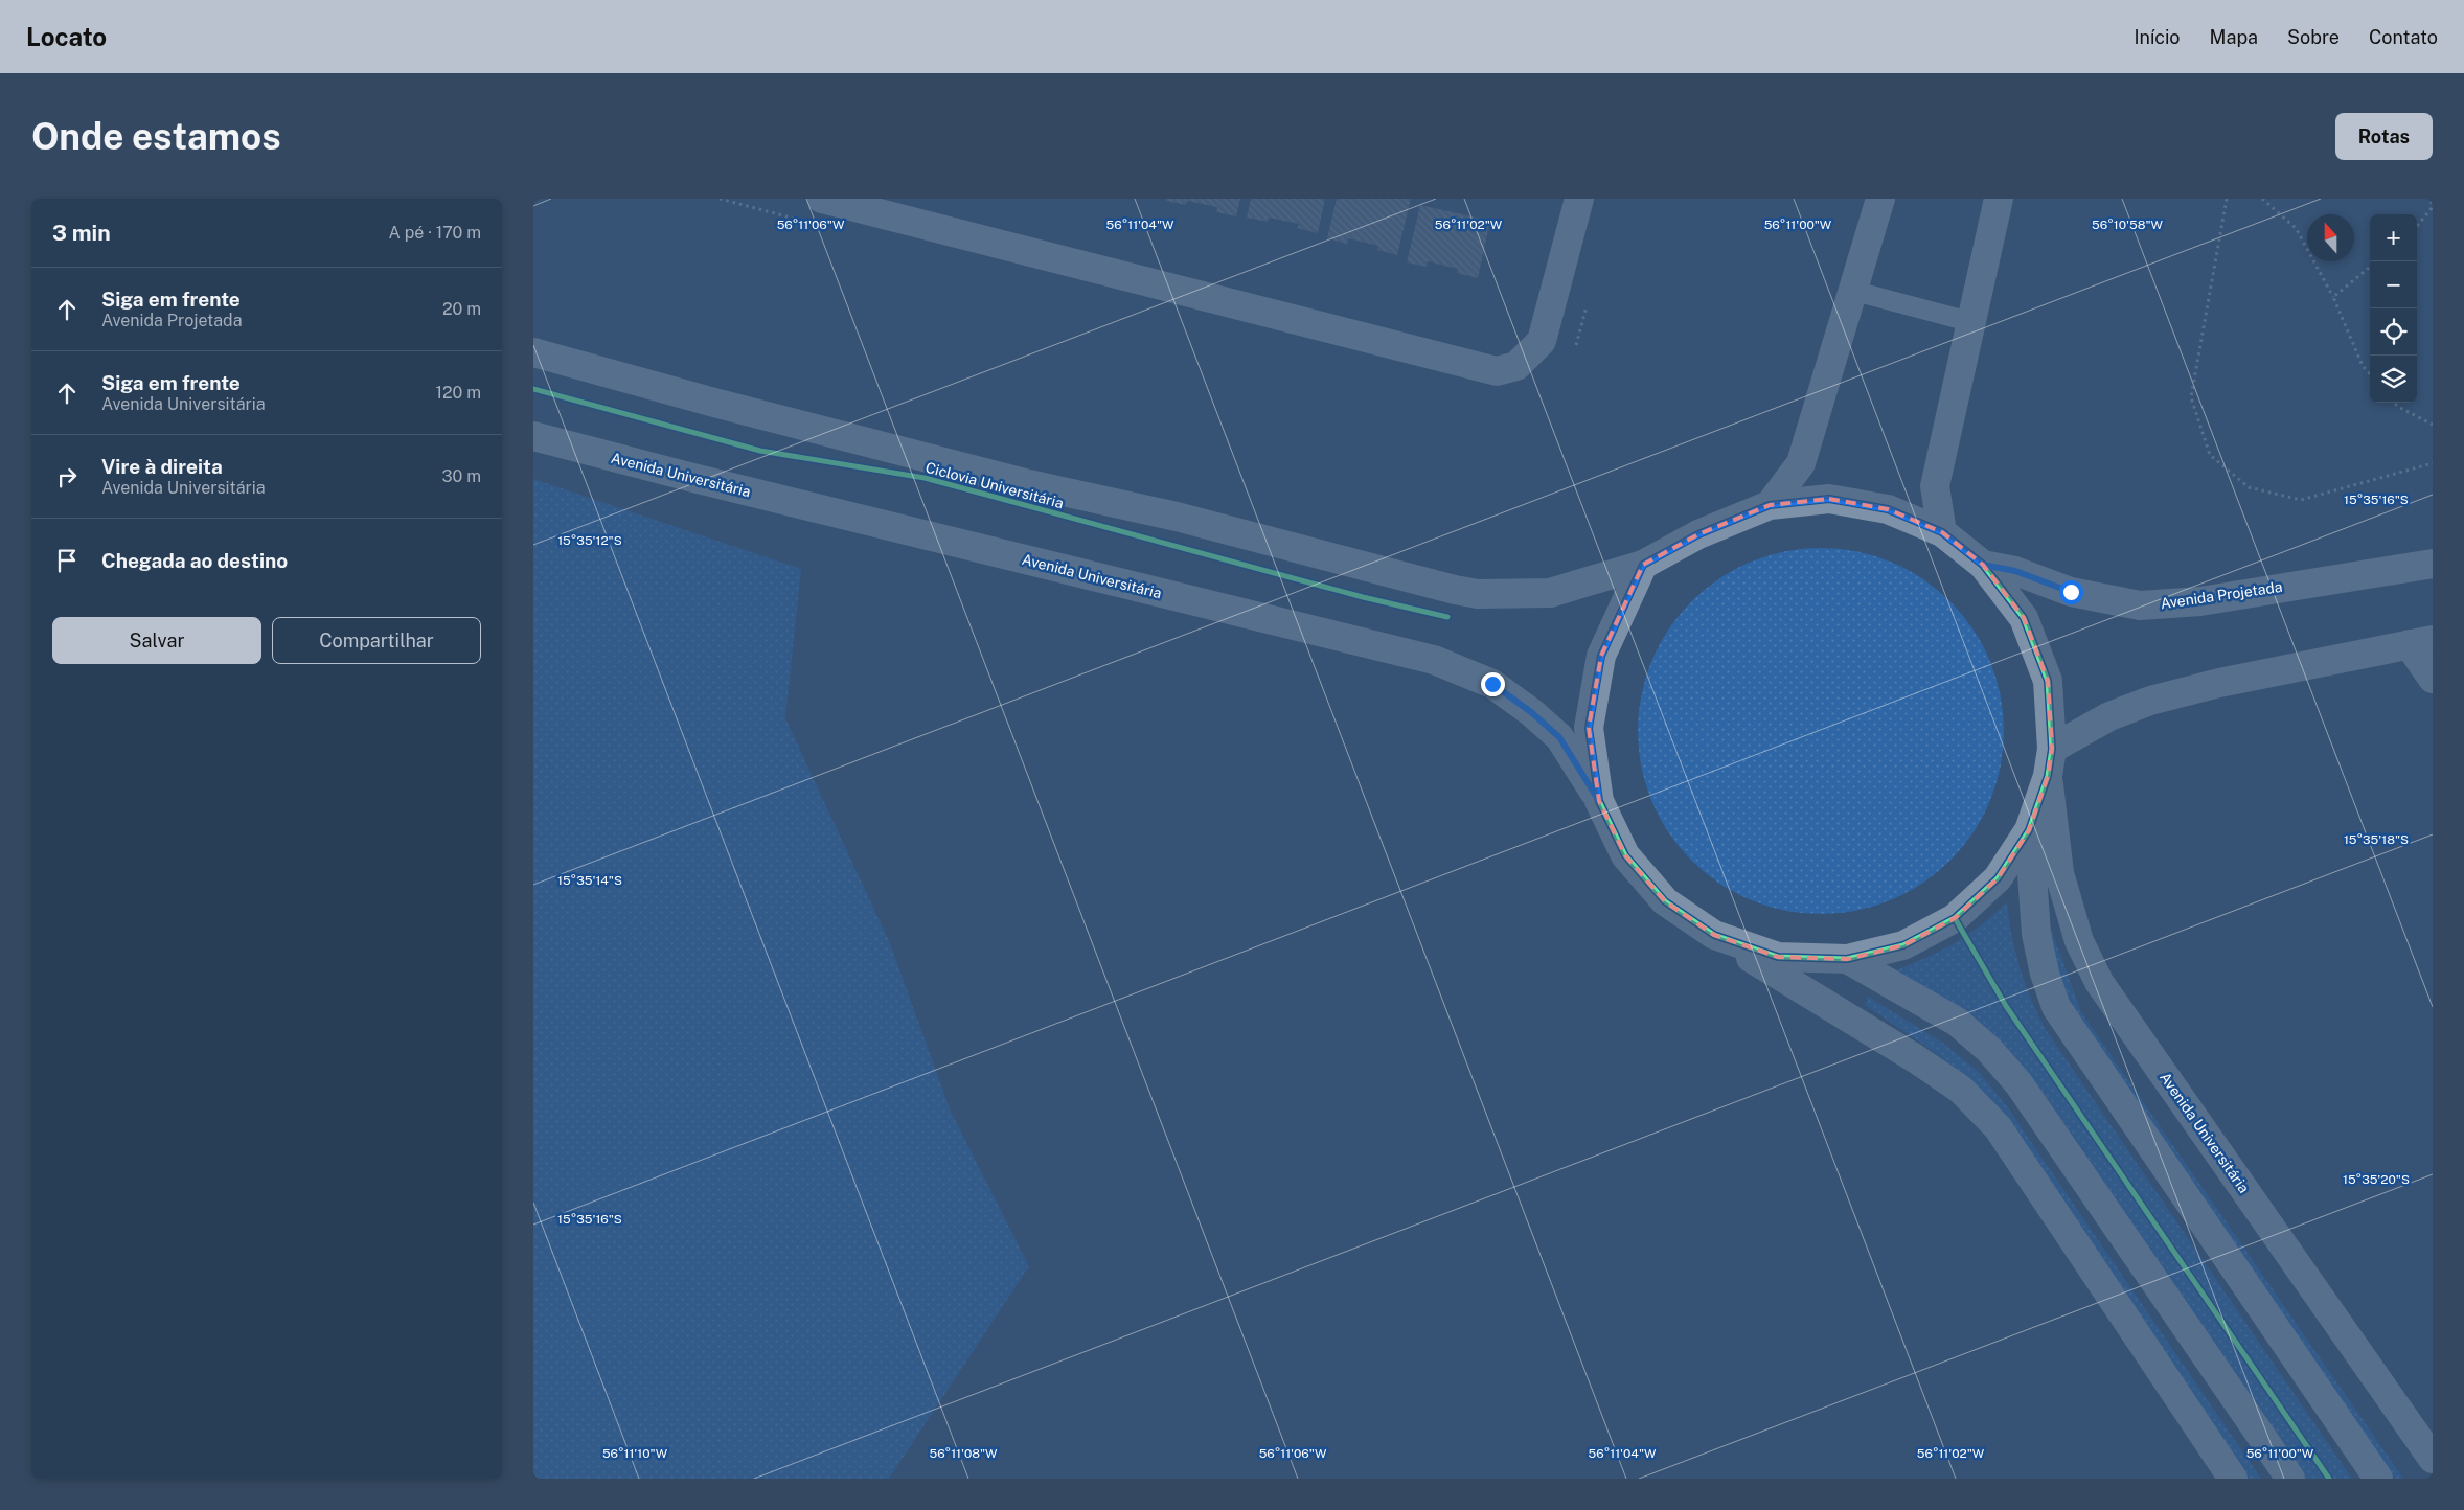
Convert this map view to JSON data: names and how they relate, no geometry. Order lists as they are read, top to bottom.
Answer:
{
  "streets": {
    "street": ["Avenida Universitária", "Avenida Projetada"],
    "cycle path": ["Ciclovia Universitária"]
  },
  "crossings": [
    ["Avenida Universitária", "Avenida Projetada"]
  ],
  "north": "top",
  "page": {
    "header": "Locato",
    "nav": [
      "Início",
      "Mapa",
      "Sobre",
      "Contato"
    ],
    "buttons": [
      "Rotas",
      ["Salvar", "Compartilhar"]
    ],
    "title": "Onde estamos",
    "heading": ["3 min", "A pé · 170 m"],
    "map_buttons": ["+", "−"],
    "list": [
      ["Siga em frente", "Avenida Projetada", "20 m"],
      ["Siga em frente", "Avenida Universitária", "120 m"],
      ["Vire à direita", "Avenida Universitária", "30 m"],
      "Chegada ao destino"
    ]
  },
  "coordinates": [
    "56°11'00\"W",
    "56°11'06\"W",
    "56°11'04\"W",
    "56°11'02\"W",
    "56°10'58\"W",
    "15°35'16\"S",
    "15°35'12\"S",
    "15°35'18\"S",
    "15°35'14\"S",
    "15°35'20\"S",
    "56°11'10\"W",
    "56°11'08\"W"
  ]
}
